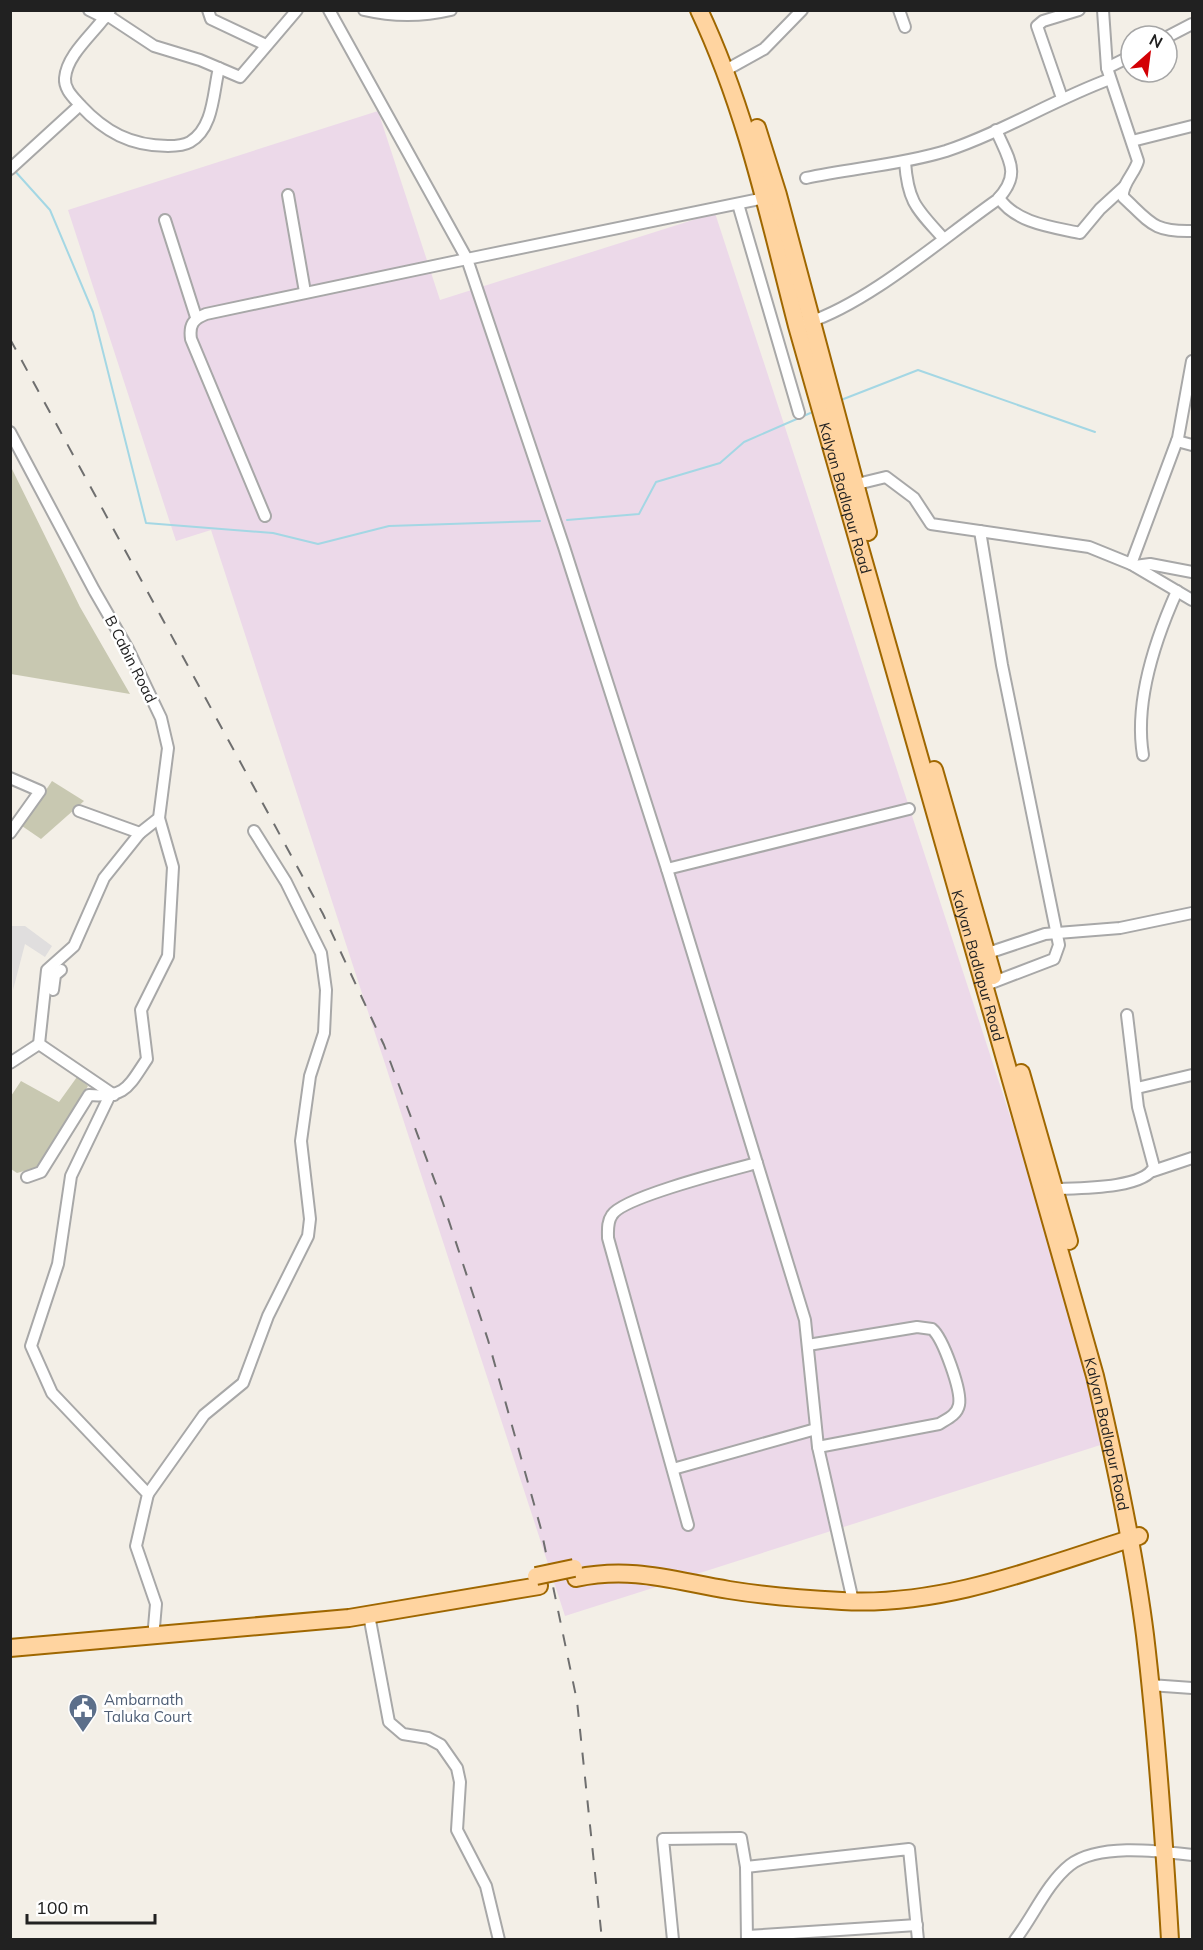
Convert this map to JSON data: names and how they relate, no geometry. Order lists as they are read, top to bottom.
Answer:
{
  "streets": {
    "main road": ["Kalyan Badlapur Road"],
    "street": ["B Cabin Road"]
  },
  "places": {
    "public building": ["Ambarnath Taluka Court"]
  },
  "scale_bar": "100 m",
  "north": "top right"
}
